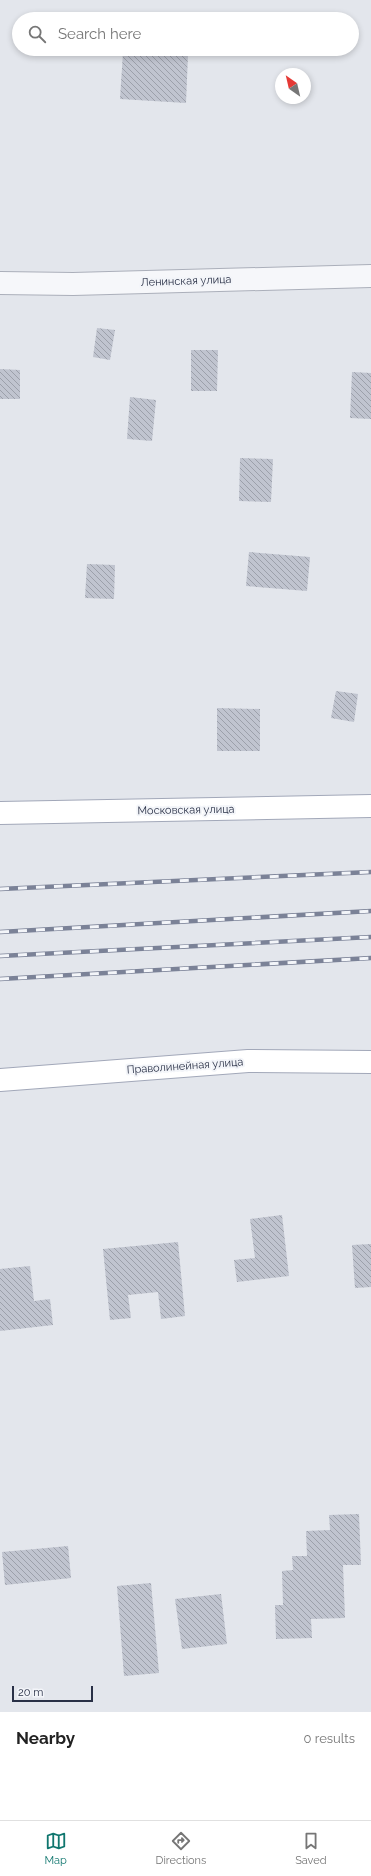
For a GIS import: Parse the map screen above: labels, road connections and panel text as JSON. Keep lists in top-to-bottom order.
{
  "streets": {
    "main road": ["Московская улица", "Праволинейная улица"],
    "street": ["Ленинская улица"]
  },
  "scale_bar": "20 m",
  "north": "top left",
  "page": {
    "search": "Search here",
    "scale": "20 m",
    "heading": ["Nearby", "0 results"],
    "nav": ["Map", "Directions", "Saved"]
  }
}
